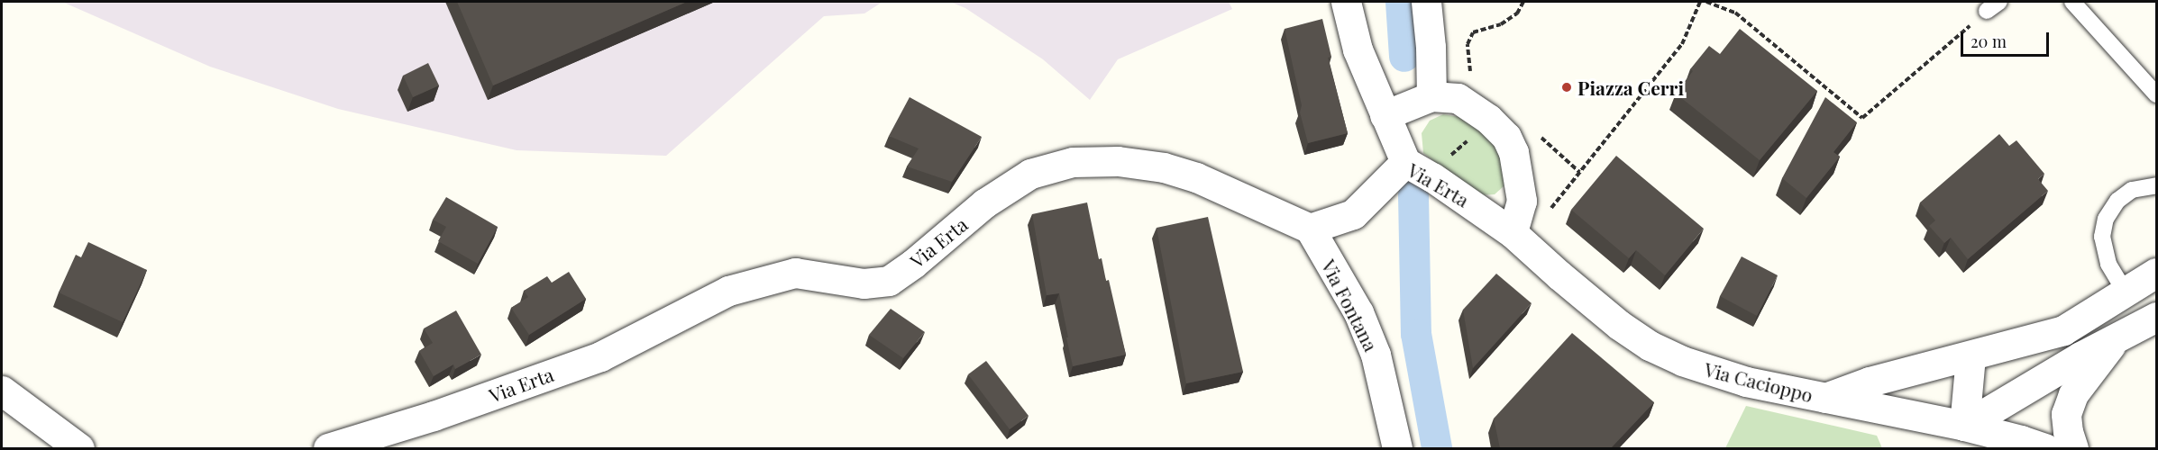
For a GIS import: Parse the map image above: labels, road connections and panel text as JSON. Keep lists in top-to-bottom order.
{
  "streets": {
    "street": ["Via Erta", "Via Fontana", "Via Cacioppo"]
  },
  "crossings": [
    ["Via Erta", "Via Fontana"],
    ["Via Erta", "Via Cacioppo"]
  ],
  "places": ["Piazza Cerri"],
  "scale_bar": "20 m"
}
